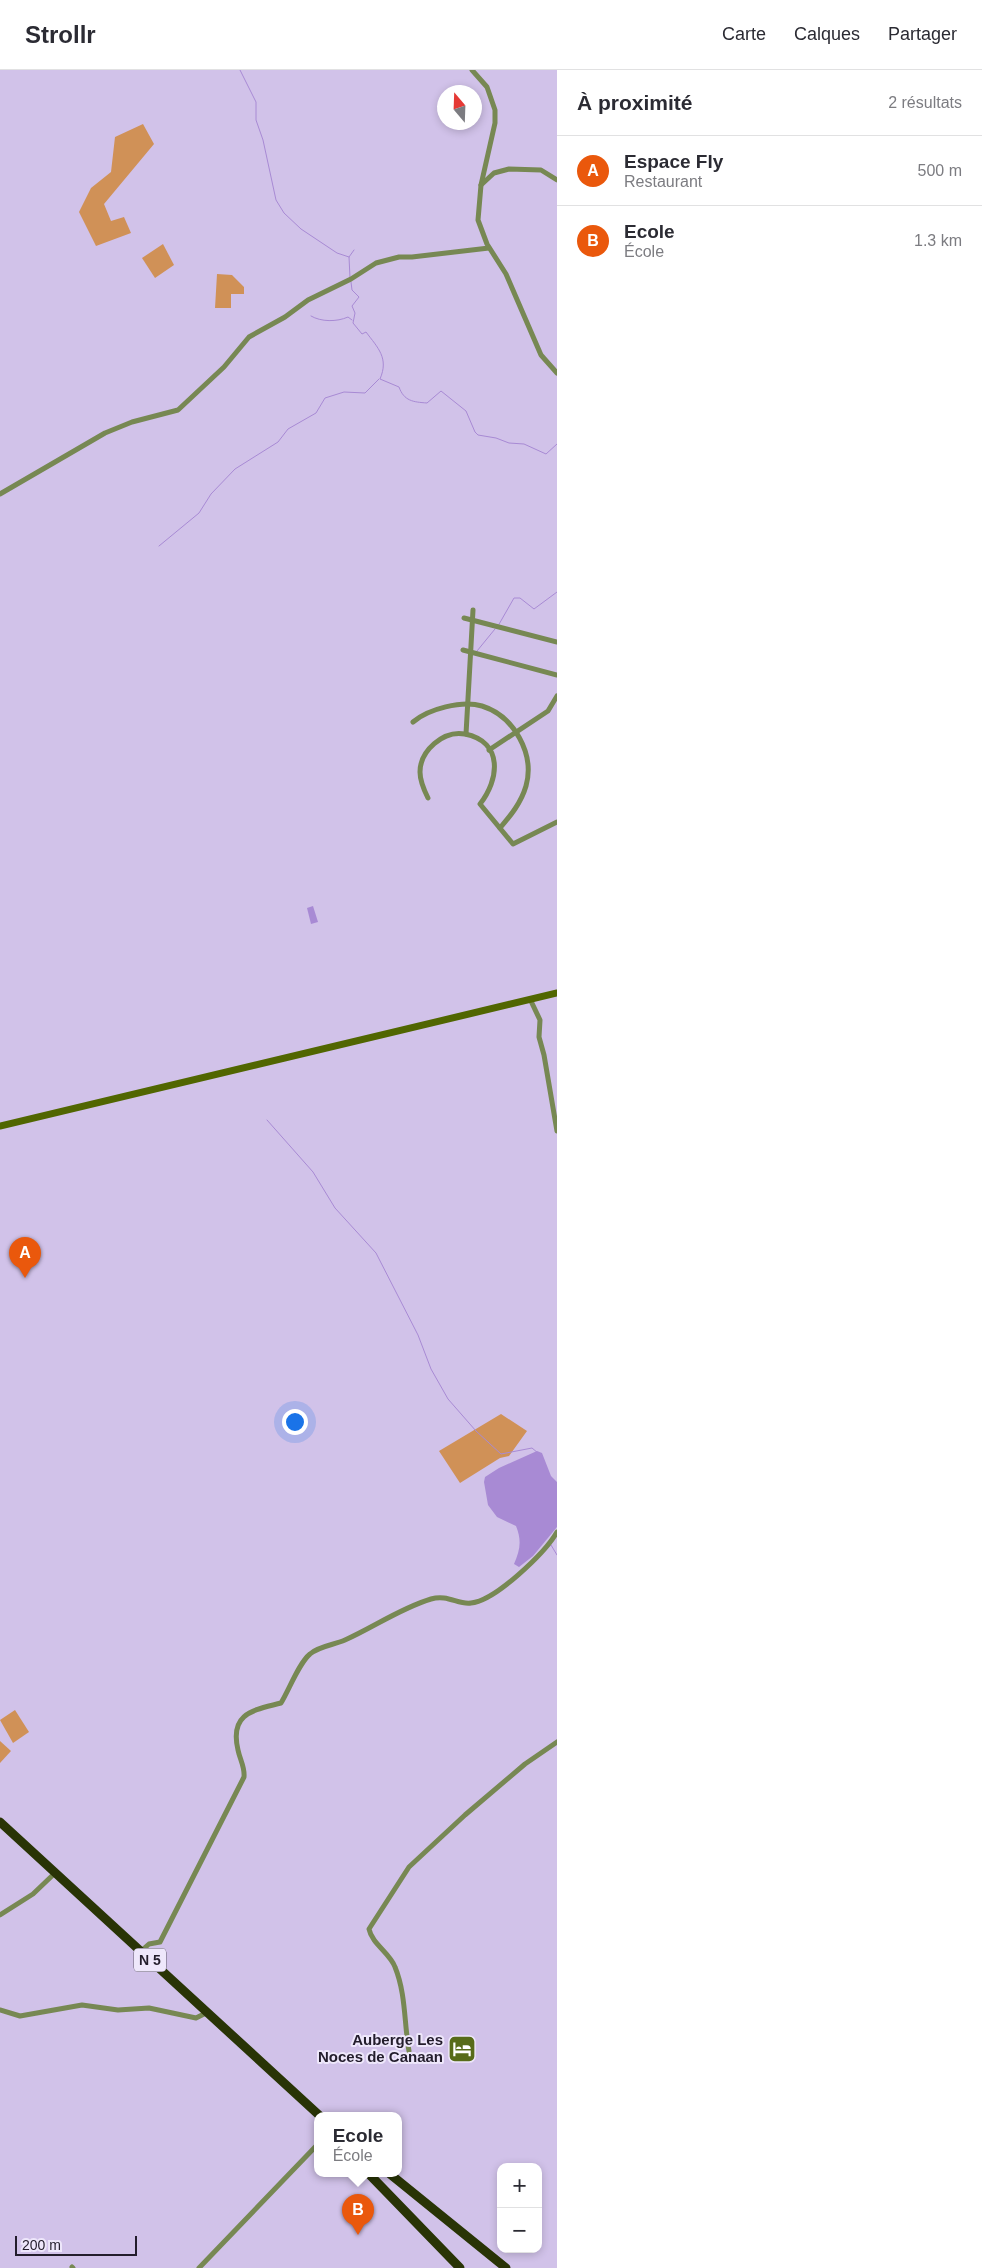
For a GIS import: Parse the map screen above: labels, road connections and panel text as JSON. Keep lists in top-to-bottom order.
{
  "streets": {
    "highway": ["N 5"]
  },
  "places": {
    "hotel": ["Auberge Les Noces de Canaan"]
  },
  "scale_bar": "200 m",
  "north": "top",
  "page": {
    "header": "Strollr",
    "nav": ["Carte", "Calques", "Partager"],
    "heading": ["À proximité", "2 résultats"],
    "list": [
      {
        "mark": "A",
        "name": "Espace Fly",
        "note": "Restaurant",
        "value": "500 m"
      },
      {
        "mark": "B",
        "name": "Ecole",
        "note": "École",
        "value": "1.3 km"
      }
    ],
    "pins": ["A", "B"],
    "popup": ["Ecole", "École"],
    "map_buttons": ["+", "−"],
    "scale": "200 m"
  }
}
